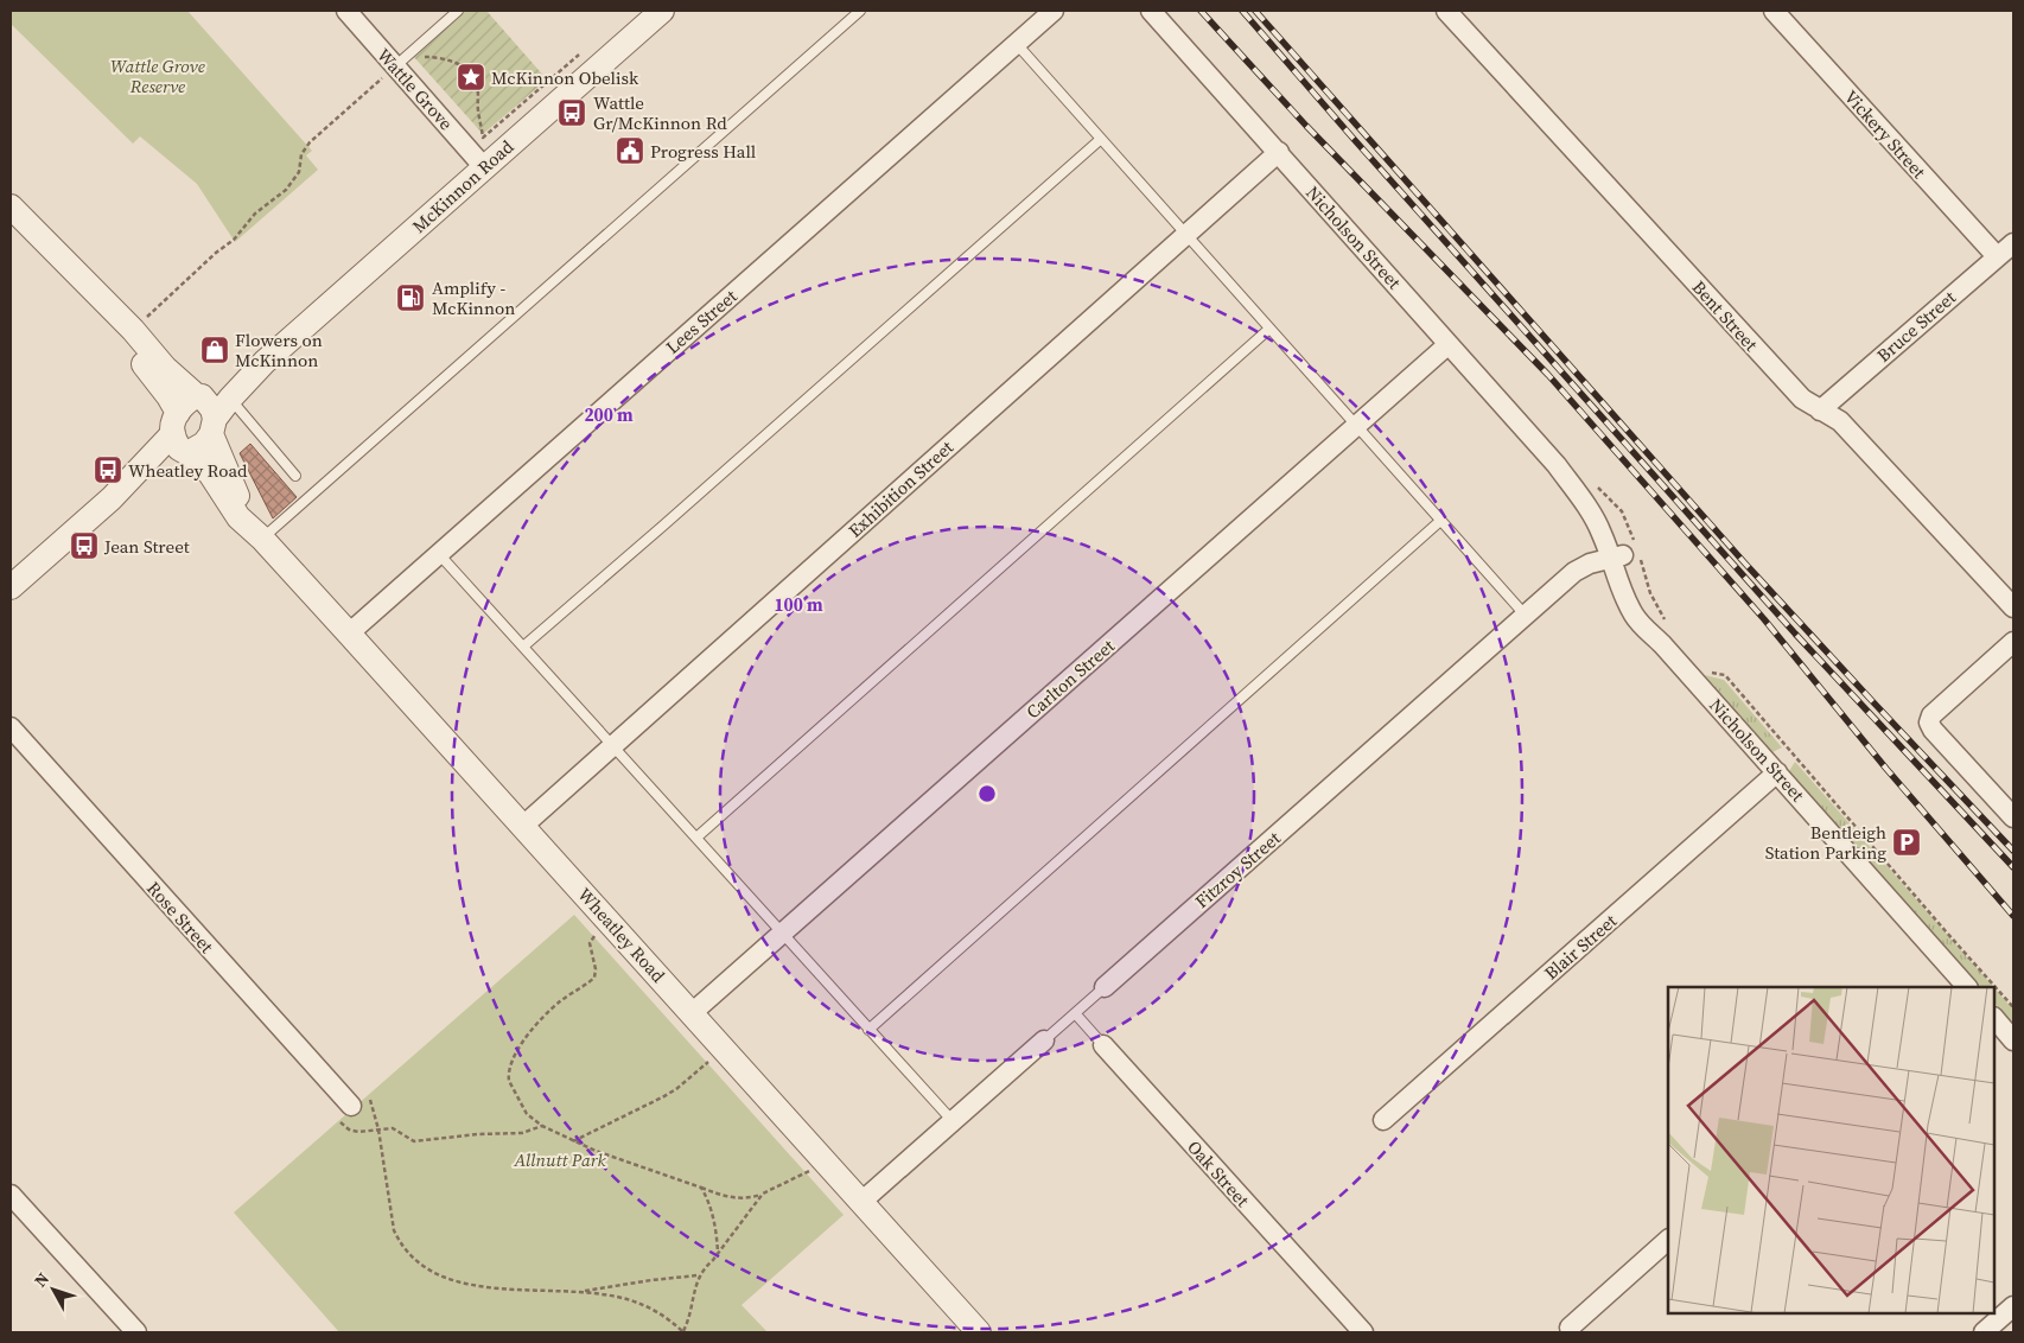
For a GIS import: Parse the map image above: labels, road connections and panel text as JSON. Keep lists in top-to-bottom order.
{
  "streets": {
    "street": [
      "Wattle Grove",
      "Vickery Street",
      "McKinnon Road",
      "Nicholson Street",
      "Bent Street",
      "Lees Street",
      "Bruce Street",
      "Exhibition Street",
      "Carlton Street",
      "Fitzroy Street",
      "Rose Street",
      "Wheatley Road",
      "Blair Street",
      "Oak Street"
    ]
  },
  "crossings": [
    ["Wattle Grove", "McKinnon Road"],
    ["Vickery Street", "Bruce Street"],
    ["McKinnon Road", "Wheatley Road"],
    ["Nicholson Street", "Exhibition Street"],
    ["Nicholson Street", "Carlton Street"],
    ["Nicholson Street", "Fitzroy Street"],
    ["Nicholson Street", "Blair Street"],
    ["Bent Street", "Bruce Street"],
    ["Lees Street", "Wheatley Road"],
    ["Exhibition Street", "Wheatley Road"],
    ["Carlton Street", "Wheatley Road"],
    ["Fitzroy Street", "Wheatley Road"],
    ["Fitzroy Street", "Oak Street"]
  ],
  "parks": ["Wattle Grove Reserve", "Allnutt Park"],
  "places": {
    "place": ["McKinnon Obelisk"],
    "bus stop": ["Wattle Gr/McKinnon Rd", "Wheatley Road", "Jean Street"],
    "public building": ["Progress Hall"],
    "fuel station": ["Amplify - McKinnon"],
    "shop": ["Flowers on McKinnon"],
    "parking": ["Bentleigh Station Parking"]
  },
  "north": "top left",
  "rings": ["200 m", "100 m"]
}
